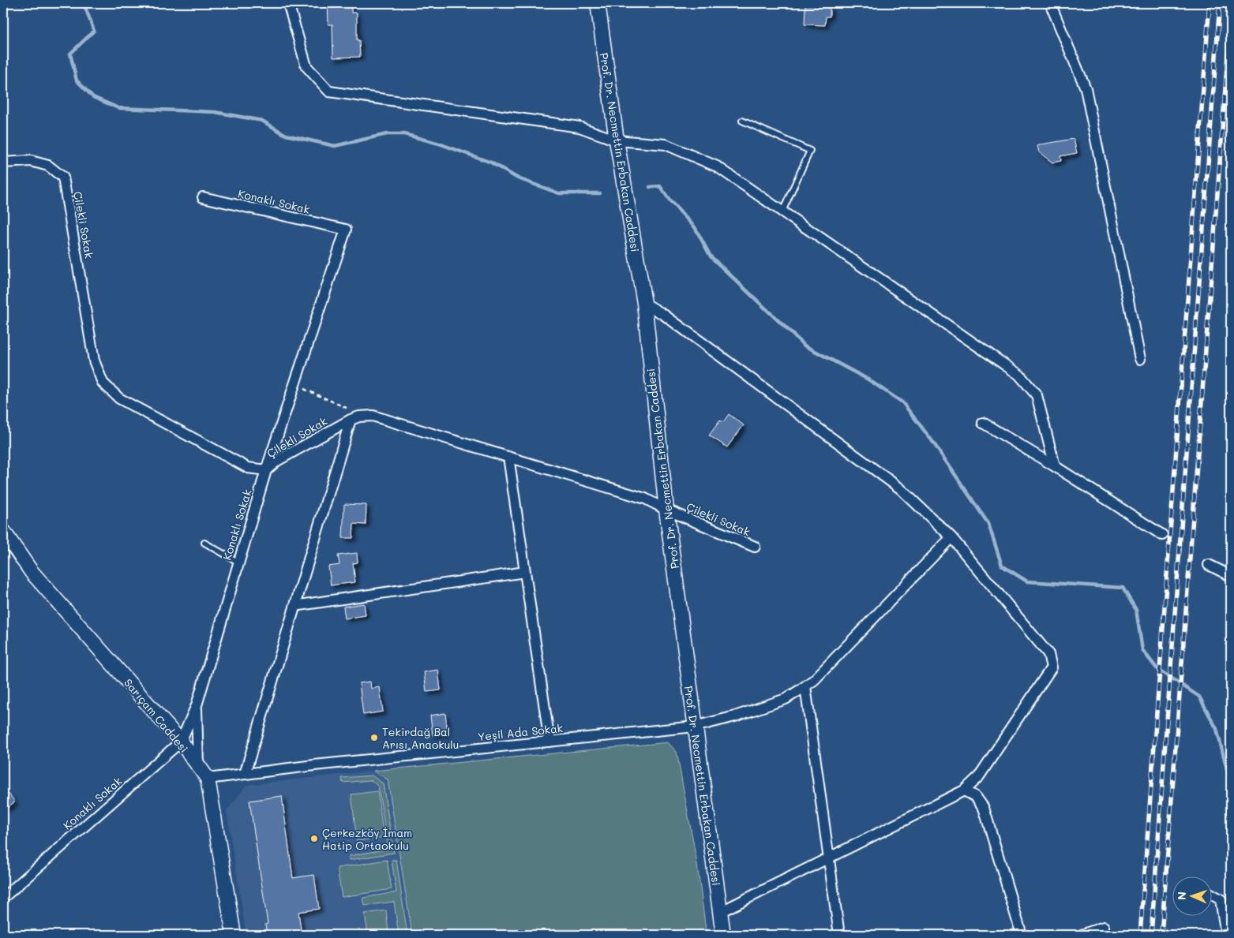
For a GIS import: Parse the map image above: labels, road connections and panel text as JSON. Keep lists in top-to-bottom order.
{
  "streets": {
    "street": [
      "Prof. Dr. Necmettin Erbakan Caddesi",
      "Konaklı Sokak",
      "Çilekli Sokak",
      "Sarıçam Caddesi",
      "Yeşil Ada Sokak"
    ]
  },
  "crossings": [
    ["Prof. Dr. Necmettin Erbakan Caddesi", "Çilekli Sokak"],
    ["Prof. Dr. Necmettin Erbakan Caddesi", "Yeşil Ada Sokak"],
    ["Konaklı Sokak", "Çilekli Sokak"],
    ["Konaklı Sokak", "Sarıçam Caddesi"],
    ["Sarıçam Caddesi", "Yeşil Ada Sokak"]
  ],
  "places": ["Tekirdağ Bal Arısı Anaokulu", "Çerkezköy İmam Hatip Ortaokulu"],
  "north": "left"
}
